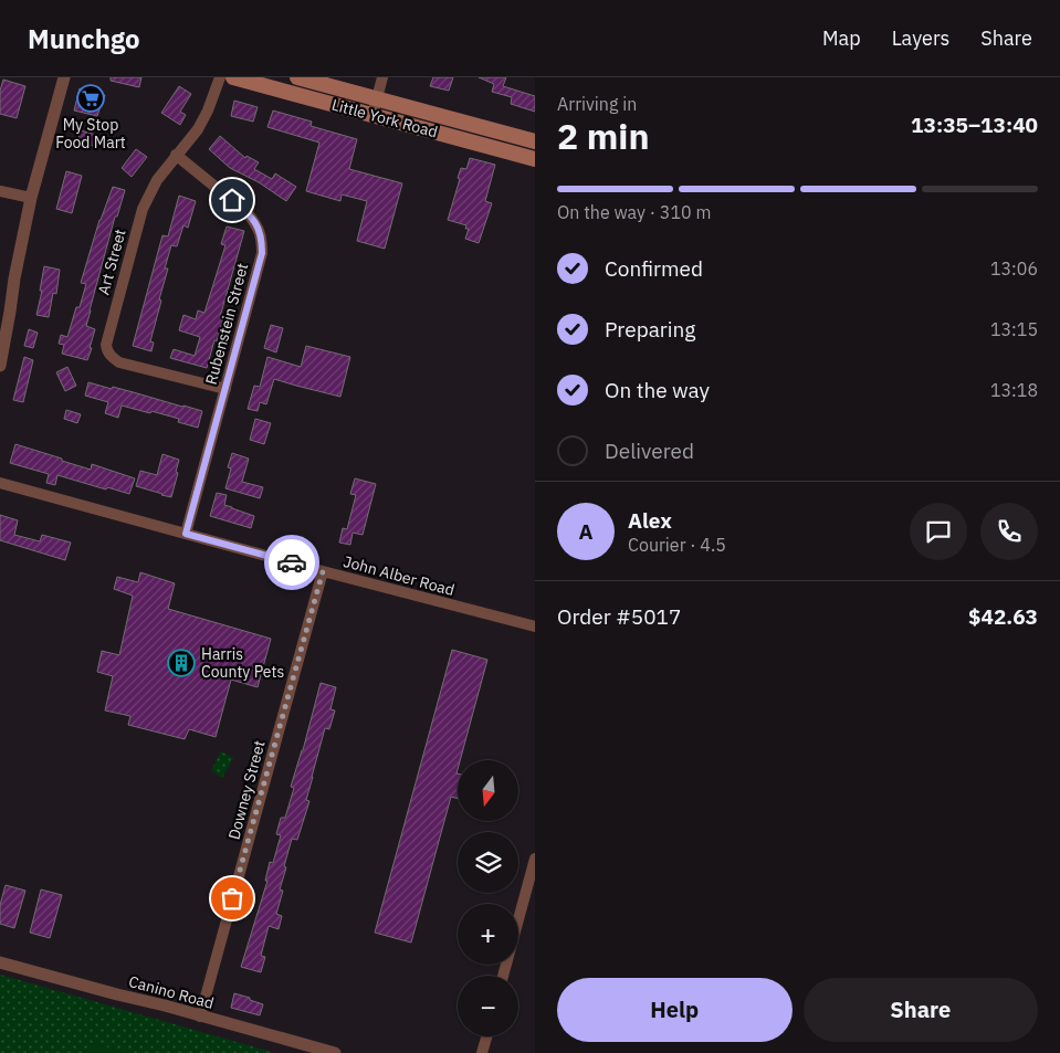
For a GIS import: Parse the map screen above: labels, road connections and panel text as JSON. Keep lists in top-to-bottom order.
{
  "streets": {
    "main road": ["Little York Road"],
    "street": [
      "Art Street",
      "Rubenstein Street",
      "John Alber Road",
      "Downey Street",
      "Canino Road"
    ]
  },
  "crossings": [
    ["Art Street", "Rubenstein Street"],
    ["Rubenstein Street", "John Alber Road"],
    ["John Alber Road", "Downey Street"],
    ["Downey Street", "Canino Road"]
  ],
  "places": {
    "supermarket": ["My Stop Food Mart"],
    "building": ["Harris County Pets"]
  },
  "north": "bottom",
  "page": {
    "header": "Munchgo",
    "nav": ["Map", "Layers", "Share"],
    "heading": ["2 min", "Arriving in", "13:35–13:40"],
    "panel": [
      "Alex",
      "Courier · 4.5",
      "Order #5017",
      "$42.63"
    ],
    "bar": "On the way · 310 m",
    "list": [
      ["Confirmed", "13:06"],
      ["Preparing", "13:15"],
      ["On the way", "13:18"],
      "Delivered"
    ],
    "round": "A",
    "map_buttons": ["+", "−"],
    "buttons": ["Help", "Share"]
  }
}
